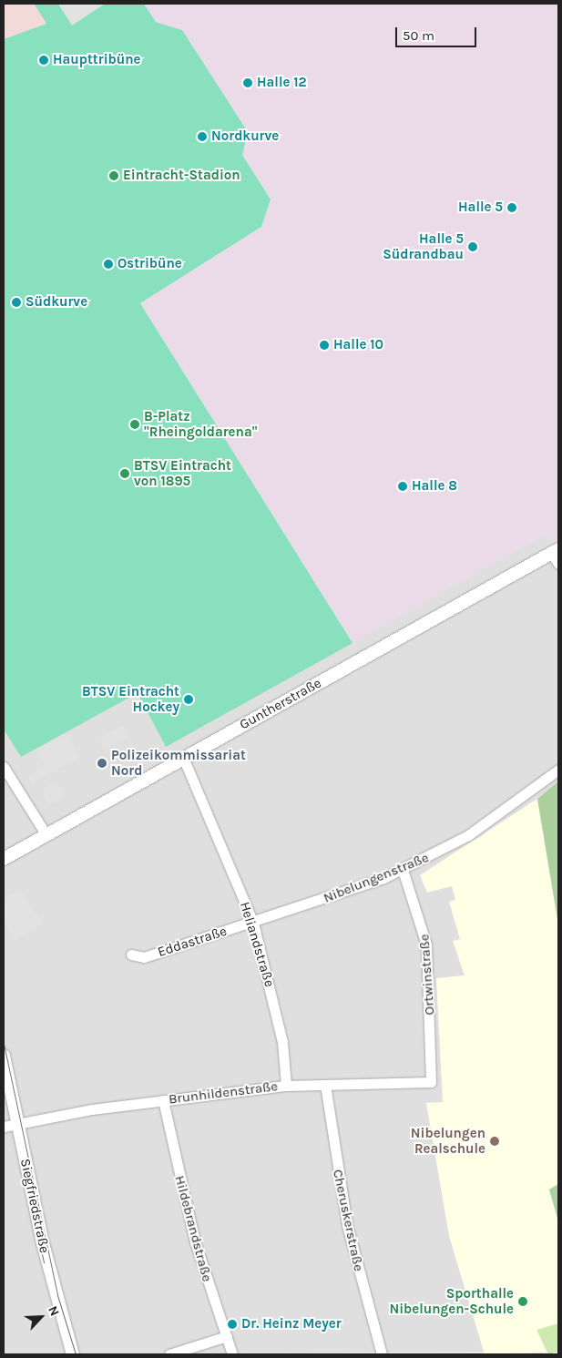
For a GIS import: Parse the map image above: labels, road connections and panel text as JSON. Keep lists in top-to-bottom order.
{
  "streets": {
    "street": [
      "Guntherstraße",
      "Nibelungenstraße",
      "Eddastraße",
      "Heliandstraße",
      "Ortwinstraße",
      "Brunhildenstraße",
      "Siegfriedstraße",
      "Cheruskerstraße",
      "Hildebrandstraße"
    ]
  },
  "crossings": [
    ["Guntherstraße", "Heliandstraße"],
    ["Nibelungenstraße", "Eddastraße"],
    ["Nibelungenstraße", "Heliandstraße"],
    ["Nibelungenstraße", "Ortwinstraße"],
    ["Eddastraße", "Heliandstraße"],
    ["Heliandstraße", "Brunhildenstraße"],
    ["Ortwinstraße", "Brunhildenstraße"],
    ["Brunhildenstraße", "Siegfriedstraße"],
    ["Brunhildenstraße", "Cheruskerstraße"],
    ["Brunhildenstraße", "Hildebrandstraße"]
  ],
  "places": [
    "Haupttribüne",
    "Halle 12",
    "Nordkurve",
    "Eintracht-Stadion",
    "Halle 5",
    "Halle 5 Südrandbau",
    "Ostribüne",
    "Südkurve",
    "Halle 10",
    "B-Platz \"Rheingoldarena\"",
    "BTSV Eintracht von 1895",
    "Halle 8",
    "BTSV Eintracht Hockey",
    "Polizeikommissariat Nord",
    "Nibelungen Realschule",
    "Sporthalle Nibelungen-Schule",
    "Dr. Heinz Meyer"
  ],
  "scale_bar": "50 m",
  "north": "top right"
}
